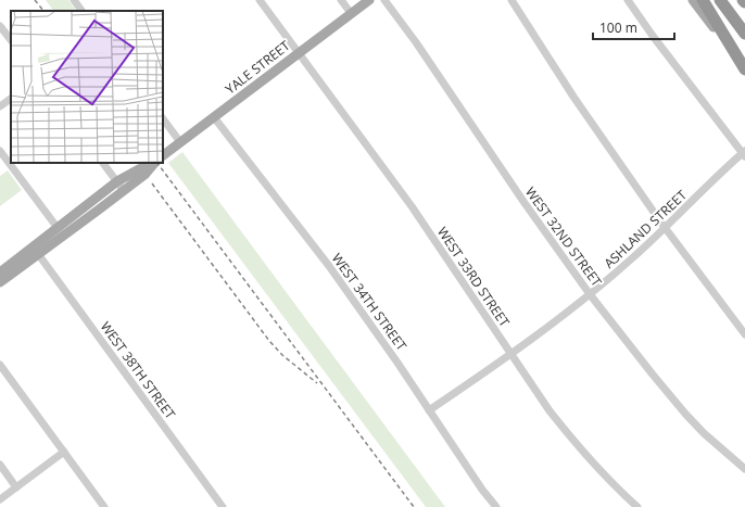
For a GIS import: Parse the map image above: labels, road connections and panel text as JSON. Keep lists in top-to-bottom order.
{
  "streets": {
    "main road": ["YALE STREET"],
    "street": [
      "ASHLAND STREET",
      "WEST 32ND STREET",
      "WEST 33RD STREET",
      "WEST 34TH STREET",
      "WEST 38TH STREET"
    ]
  },
  "crossings": [
    ["YALE STREET", "WEST 33RD STREET"],
    ["YALE STREET", "WEST 34TH STREET"],
    ["ASHLAND STREET", "WEST 32ND STREET"],
    ["ASHLAND STREET", "WEST 33RD STREET"],
    ["ASHLAND STREET", "WEST 34TH STREET"]
  ],
  "scale_bar": "100 m"
}
